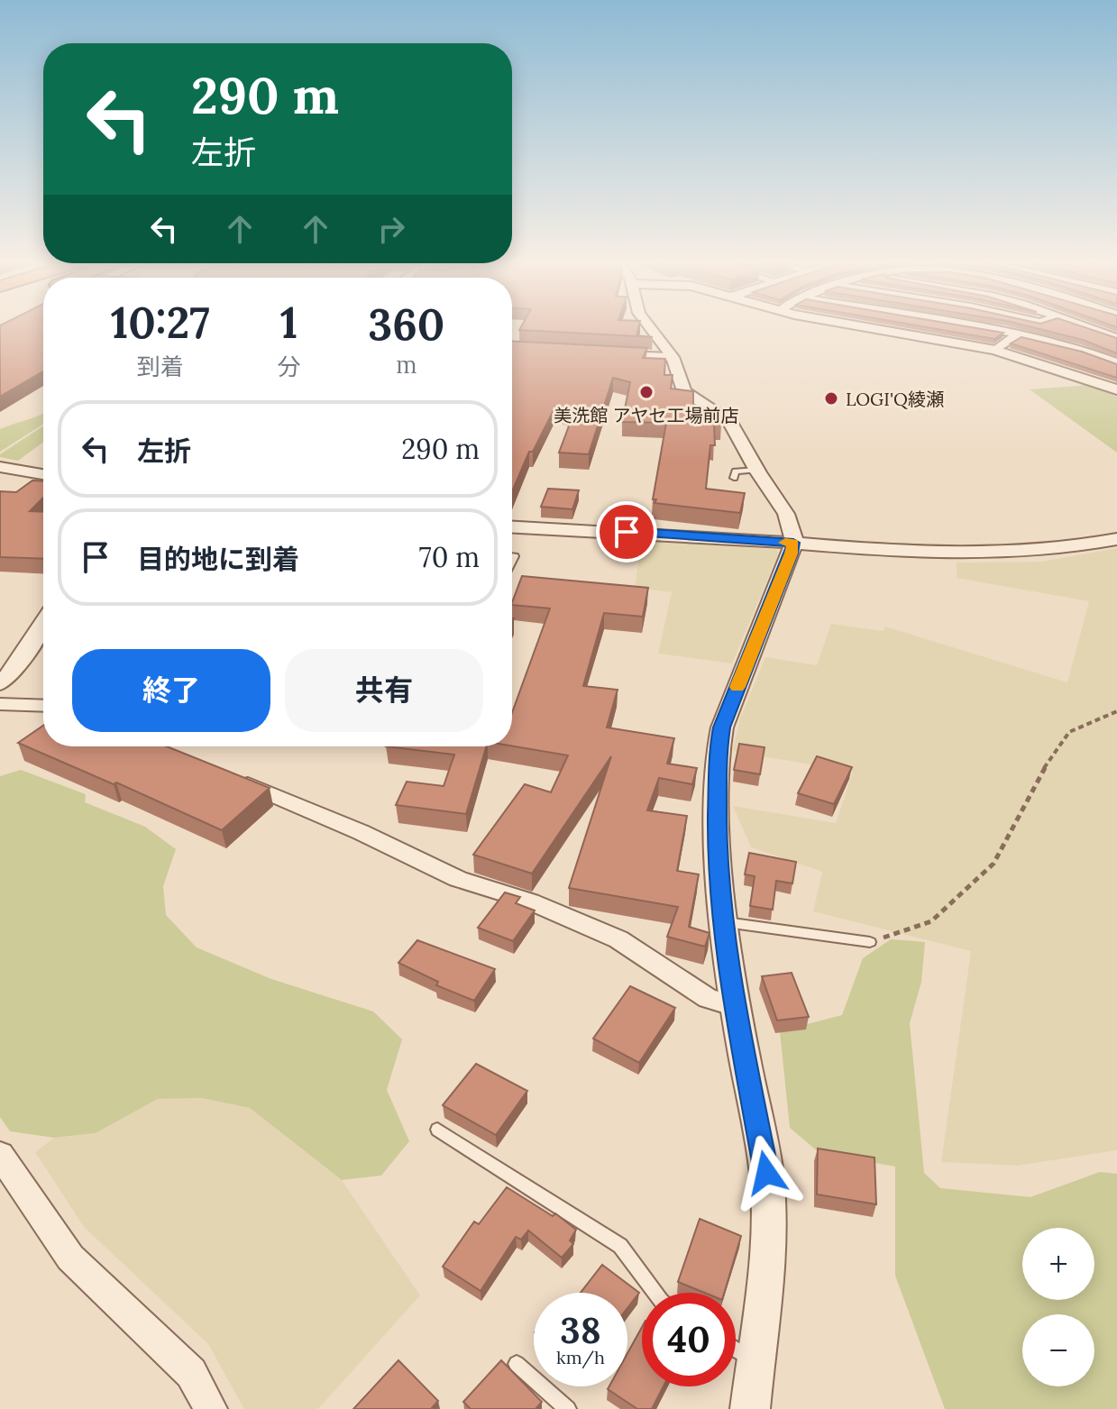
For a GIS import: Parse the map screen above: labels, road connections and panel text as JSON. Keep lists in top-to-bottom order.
{
  "places": ["美洗館 アヤセ工場前店", "LOGI'Q綾瀬"],
  "page": {
    "turn": ["290 m", "左折"],
    "eta": [
      "10:27",
      "到着",
      "1",
      "分",
      "360",
      "m"
    ],
    "list": [
      {
        "name": "左折",
        "value": "290 m"
      },
      {
        "name": "目的地に到着",
        "value": "70 m"
      }
    ],
    "buttons": ["終了", "共有"],
    "map_buttons": ["+", "−"],
    "speed": "38 km/h",
    "limit": "40"
  }
}
